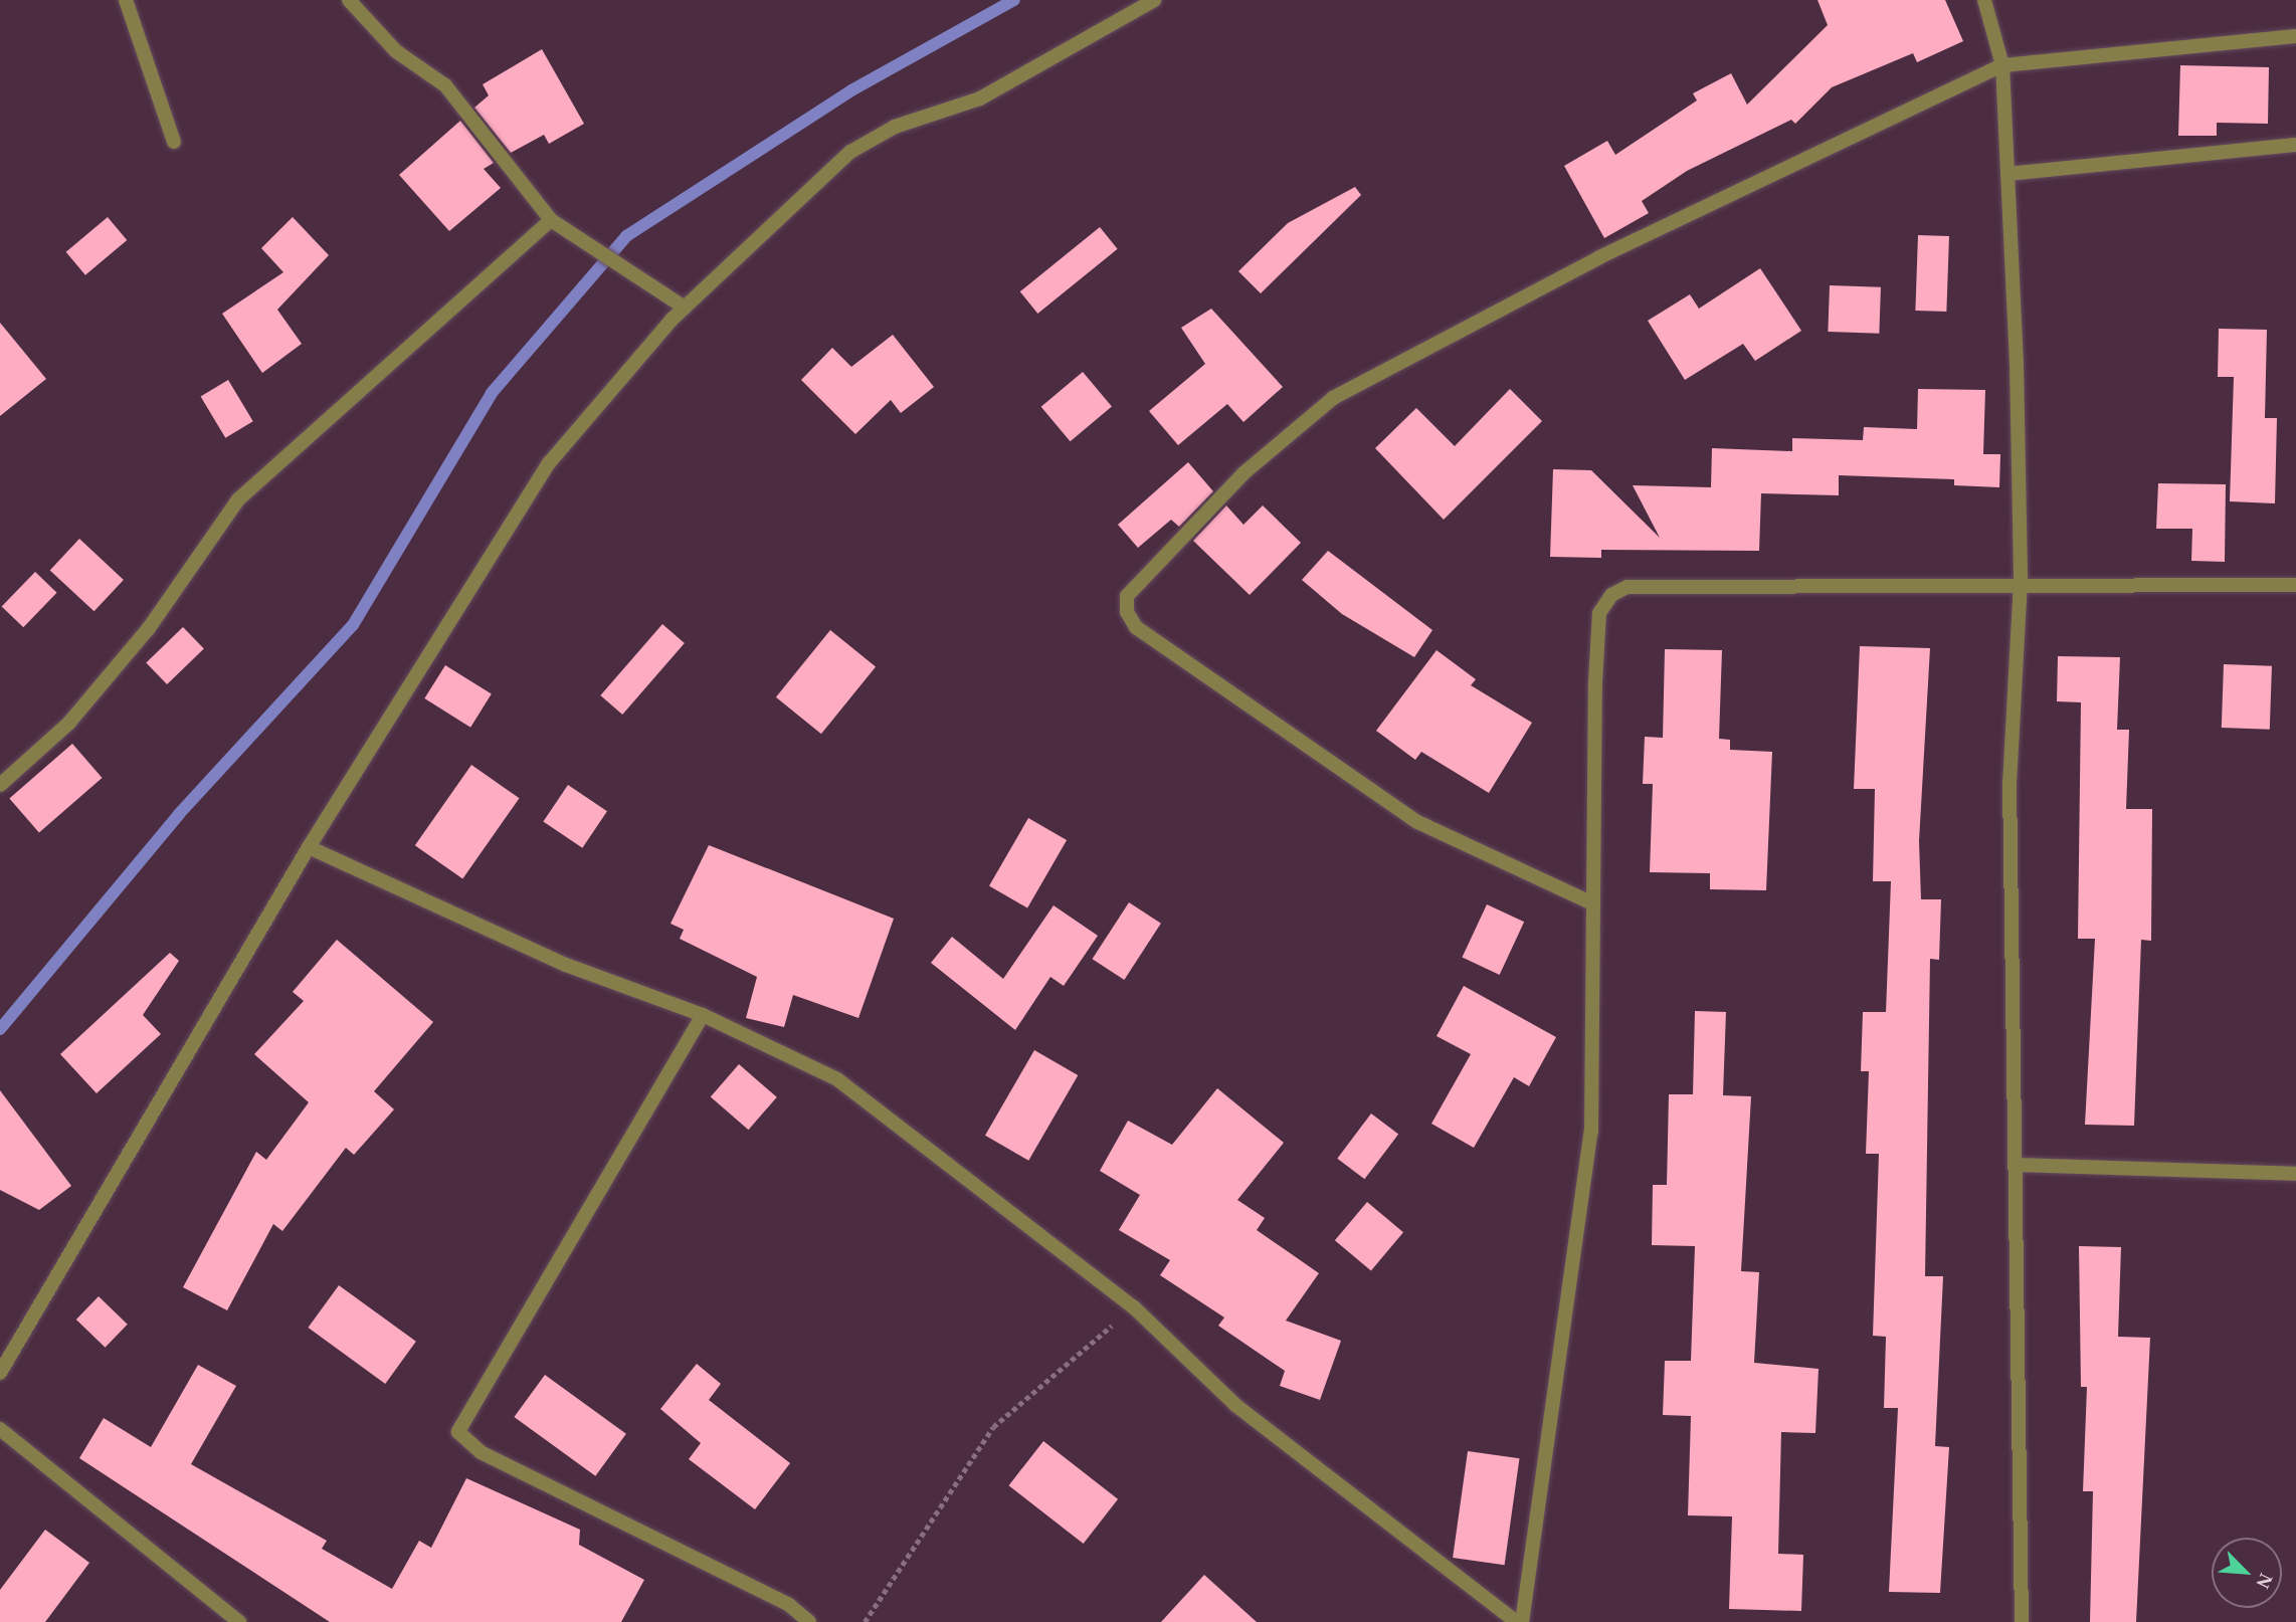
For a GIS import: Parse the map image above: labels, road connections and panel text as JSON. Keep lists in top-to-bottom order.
{
  "north": "bottom right"
}
